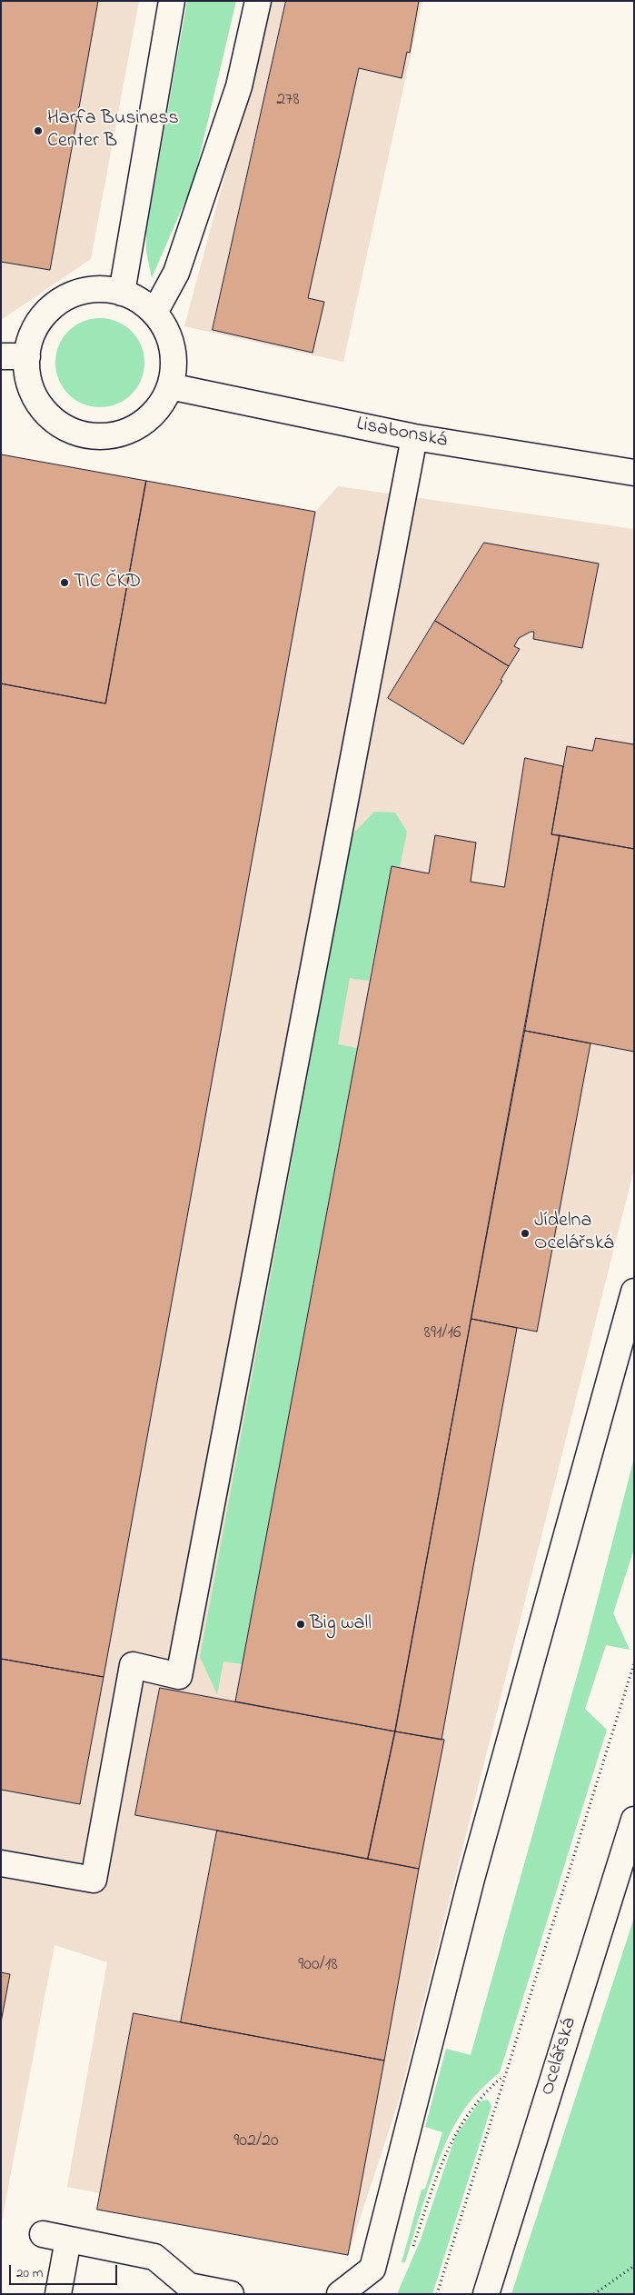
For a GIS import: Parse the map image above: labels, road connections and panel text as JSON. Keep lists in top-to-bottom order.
{
  "streets": {
    "street": ["Lisabonská", "Ocelářská"]
  },
  "places": [
    "Harfa Business Center B",
    "TIC ČKD",
    "Jídelna Ocelářská",
    "Big wall"
  ],
  "house_numbers": [
    "278",
    "891/16",
    "900/18",
    "902/20"
  ],
  "scale_bar": "20 m"
}
